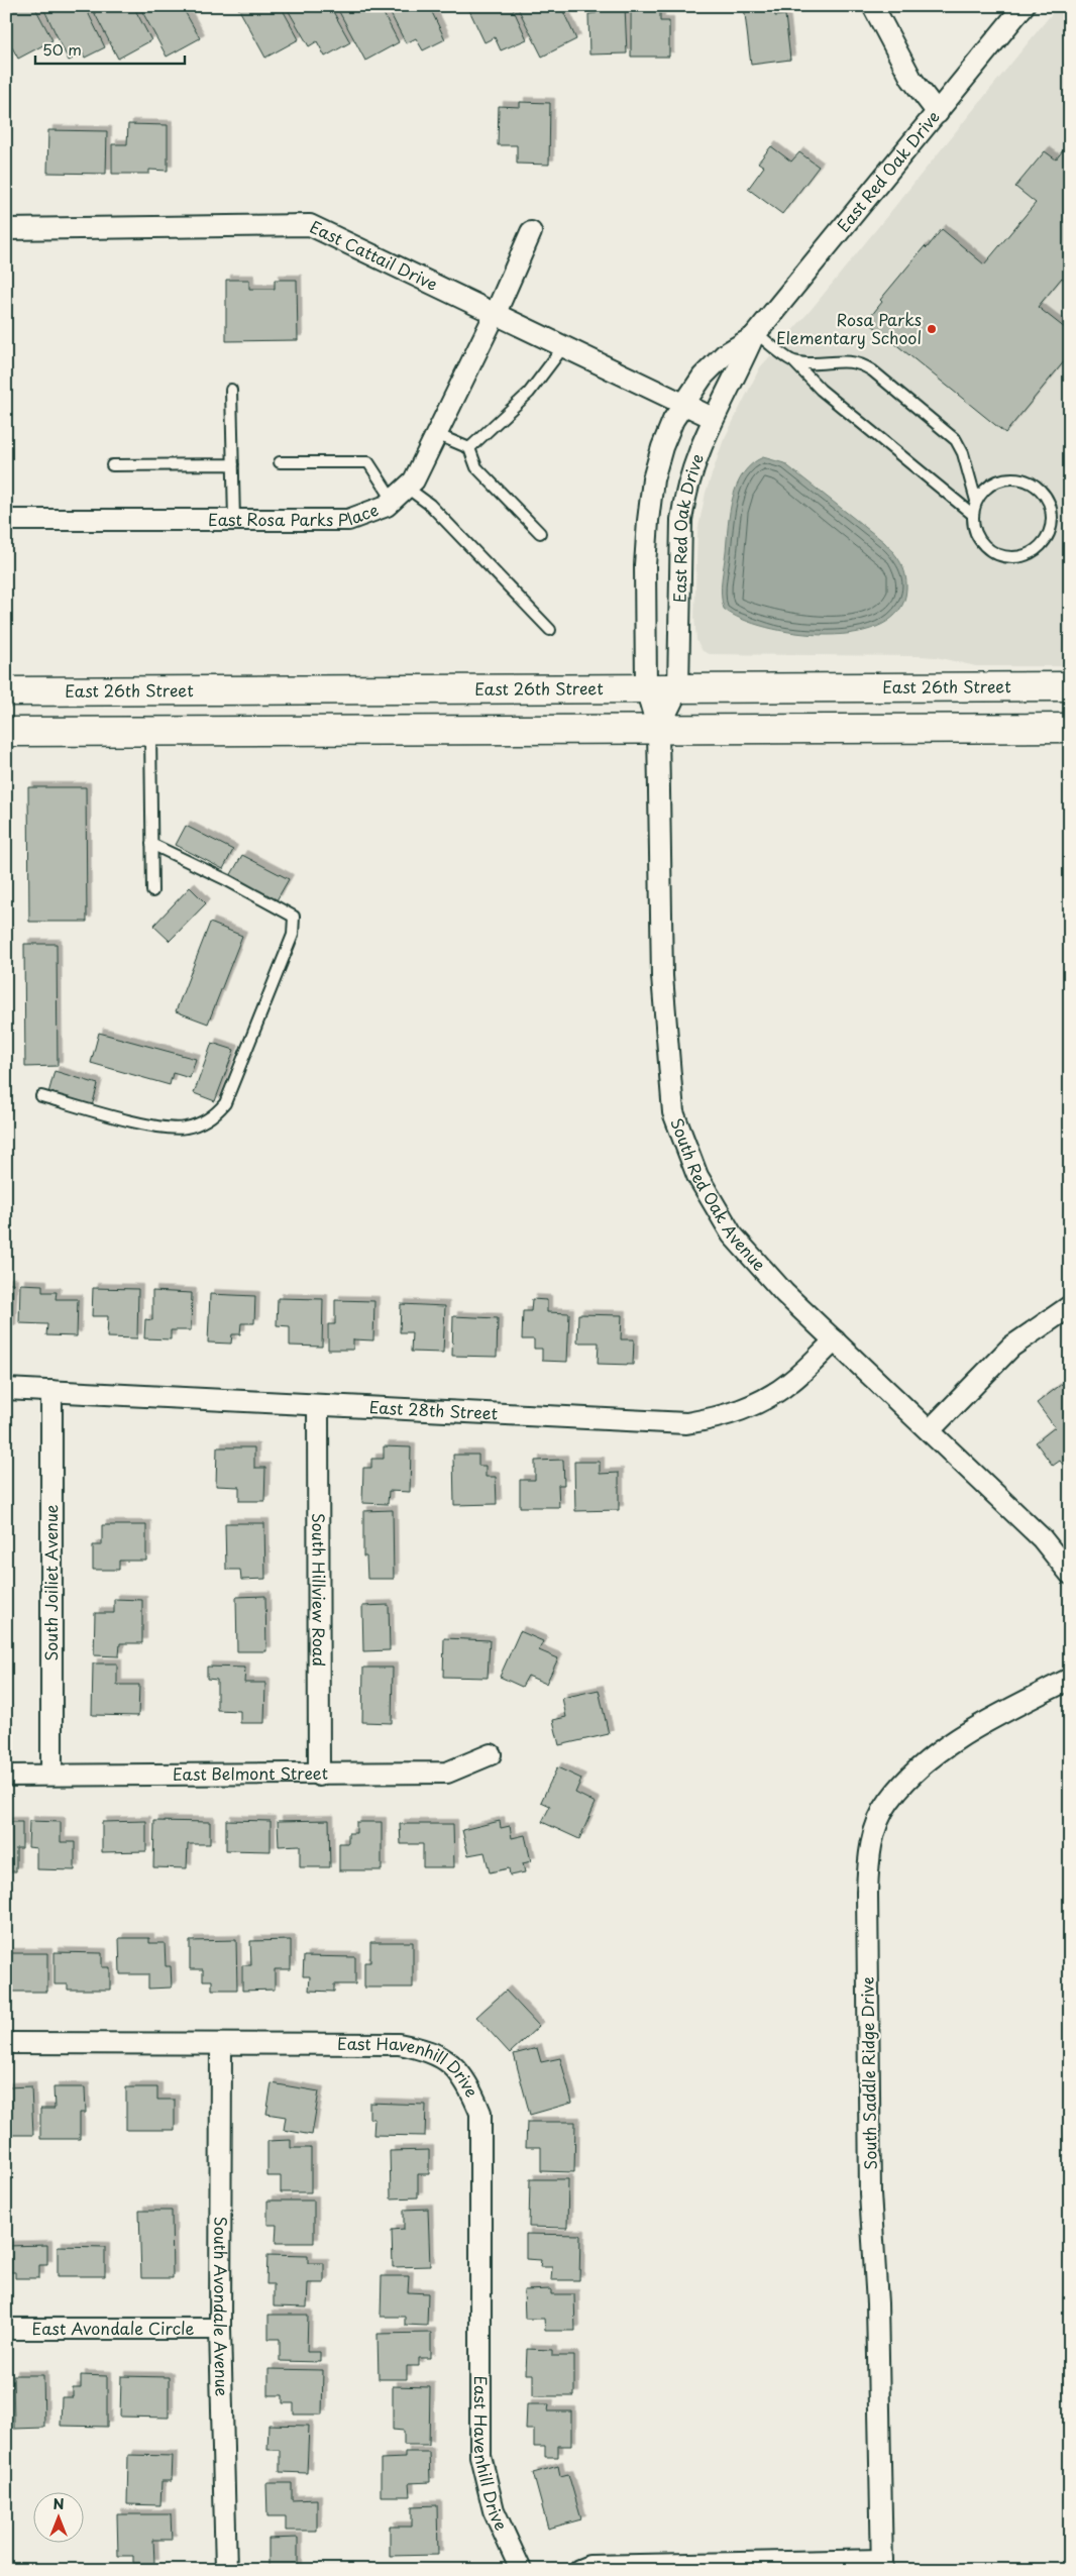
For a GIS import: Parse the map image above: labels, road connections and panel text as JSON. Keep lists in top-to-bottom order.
{
  "streets": {
    "main road": ["East 26th Street"],
    "street": [
      "East Red Oak Drive",
      "East Cattail Drive",
      "East Rosa Parks Place",
      "South Red Oak Avenue",
      "East 28th Street",
      "South Joiliet Avenue",
      "South Hillview Road",
      "East Belmont Street",
      "East Havenhill Drive",
      "South Saddle Ridge Drive",
      "South Avondale Avenue",
      "East Avondale Circle"
    ]
  },
  "crossings": [
    ["East Red Oak Drive", "East Cattail Drive"],
    ["East Red Oak Drive", "East 26th Street"],
    ["East Red Oak Drive", "South Red Oak Avenue"],
    ["East Cattail Drive", "East Rosa Parks Place"],
    ["East 26th Street", "South Red Oak Avenue"],
    ["South Red Oak Avenue", "East 28th Street"],
    ["East 28th Street", "South Joiliet Avenue"],
    ["East 28th Street", "South Hillview Road"],
    ["South Joiliet Avenue", "East Belmont Street"],
    ["South Hillview Road", "East Belmont Street"],
    ["East Havenhill Drive", "South Avondale Avenue"],
    ["South Avondale Avenue", "East Avondale Circle"]
  ],
  "places": ["Rosa Parks Elementary School"],
  "scale_bar": "50 m",
  "north": "top"
}
